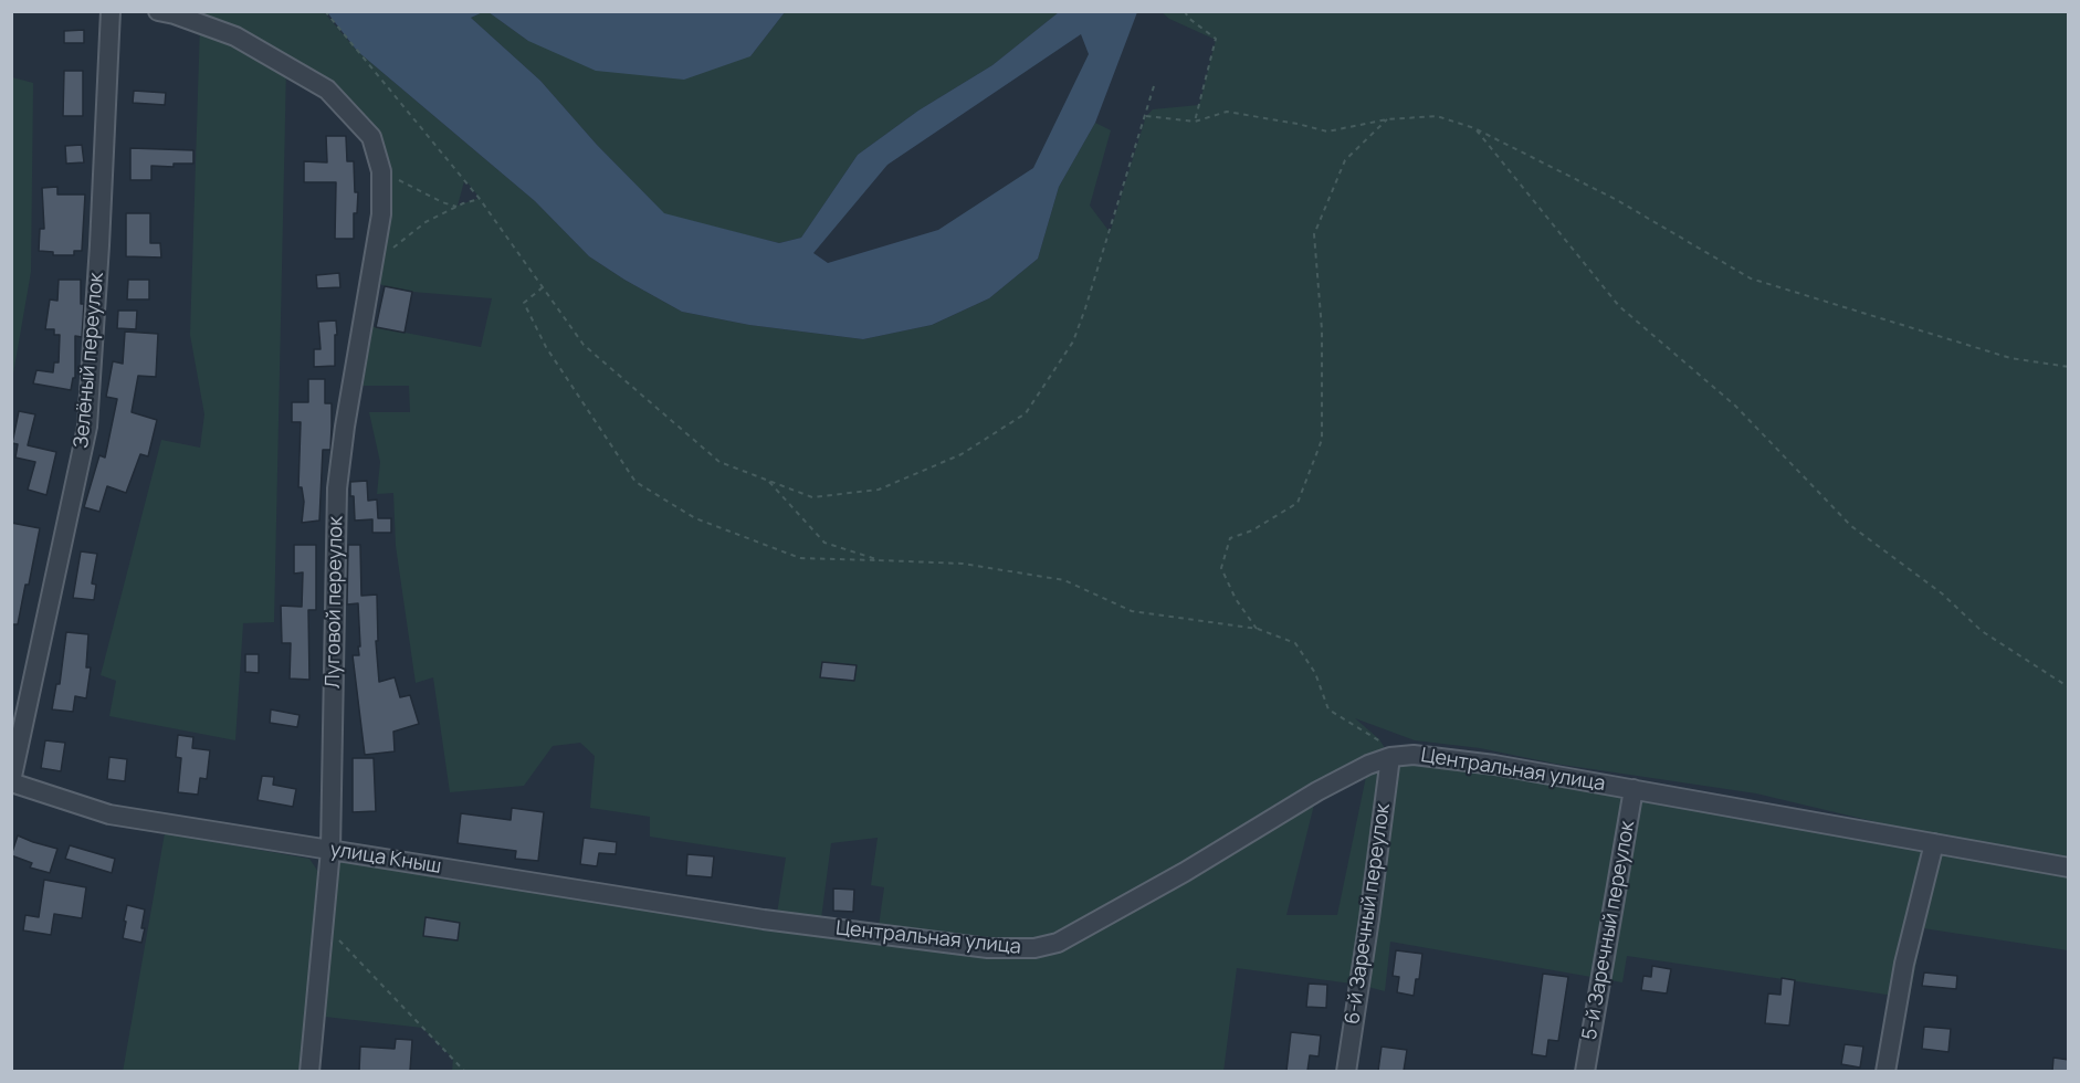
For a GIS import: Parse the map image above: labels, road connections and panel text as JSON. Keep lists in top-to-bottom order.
{
  "streets": {
    "street": [
      "Зелёный переулок",
      "Луговой переулок",
      "Центральная улица",
      "улица Кныш",
      "6-й Заречный переулок",
      "5-й Заречный переулок"
    ]
  },
  "crossings": [
    ["Зелёный переулок", "улица Кныш"],
    ["Луговой переулок", "улица Кныш"],
    ["Центральная улица", "улица Кныш"],
    ["Центральная улица", "6-й Заречный переулок"],
    ["Центральная улица", "5-й Заречный переулок"]
  ]
}
